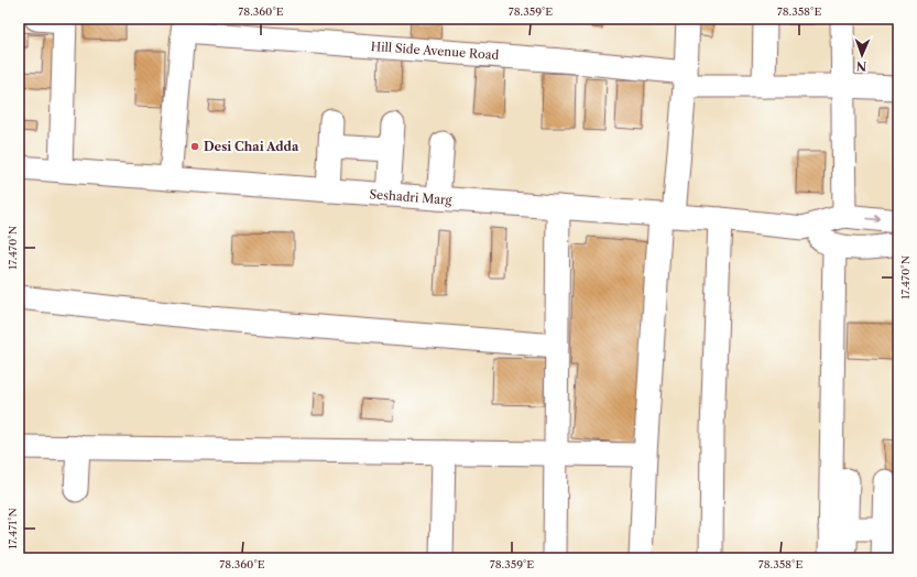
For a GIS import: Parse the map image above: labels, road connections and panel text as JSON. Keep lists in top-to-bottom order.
{
  "streets": {
    "street": ["Hill Side Avenue Road", "Seshadri Marg"]
  },
  "places": ["Desi Chai Adda"],
  "north": "bottom",
  "coordinates": [
    "78.360°E",
    "78.359°E",
    "78.358°E",
    "17.470°N",
    "17.471°N"
  ]
}
